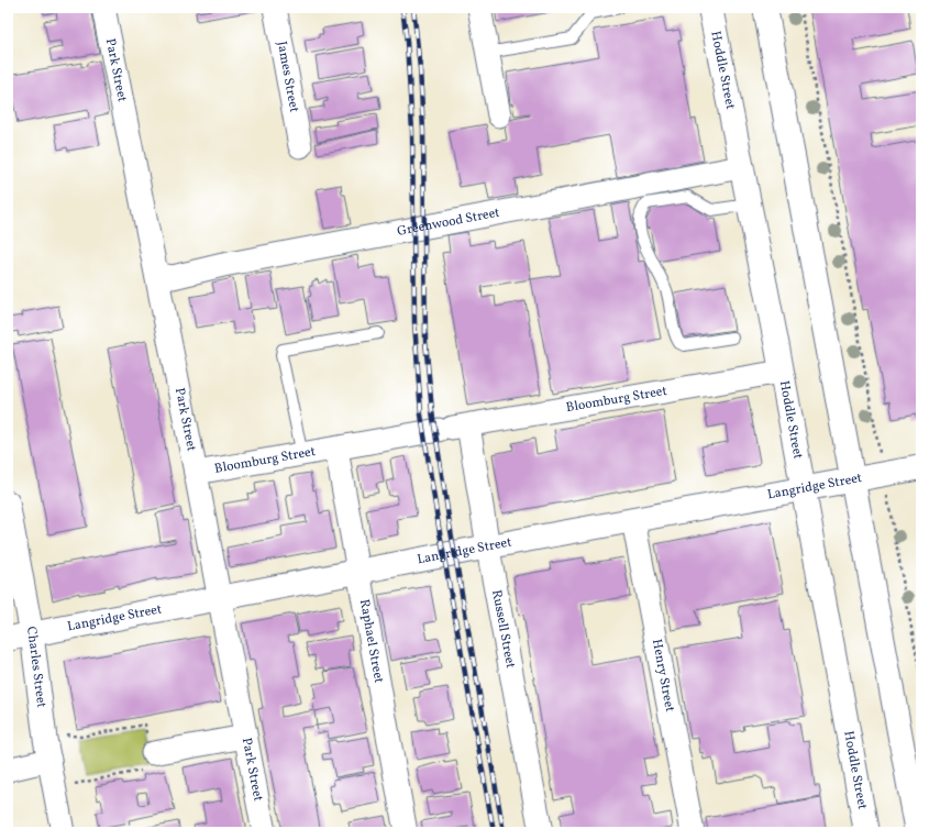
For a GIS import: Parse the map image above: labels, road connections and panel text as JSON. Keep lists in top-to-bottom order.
{
  "streets": {
    "main road": ["Hoddle Street", "Langridge Street"],
    "street": [
      "Park Street",
      "James Street",
      "Greenwood Street",
      "Bloomburg Street",
      "Russell Street",
      "Raphael Street",
      "Charles Street",
      "Henry Street"
    ]
  },
  "crossings": [
    ["Park Street", "Greenwood Street"],
    ["Park Street", "Bloomburg Street"],
    ["Park Street", "Langridge Street"],
    ["Hoddle Street", "Greenwood Street"],
    ["Hoddle Street", "Bloomburg Street"],
    ["Hoddle Street", "Langridge Street"],
    ["Bloomburg Street", "Russell Street"],
    ["Bloomburg Street", "Raphael Street"],
    ["Langridge Street", "Russell Street"],
    ["Langridge Street", "Raphael Street"],
    ["Langridge Street", "Charles Street"],
    ["Langridge Street", "Henry Street"]
  ]
}
